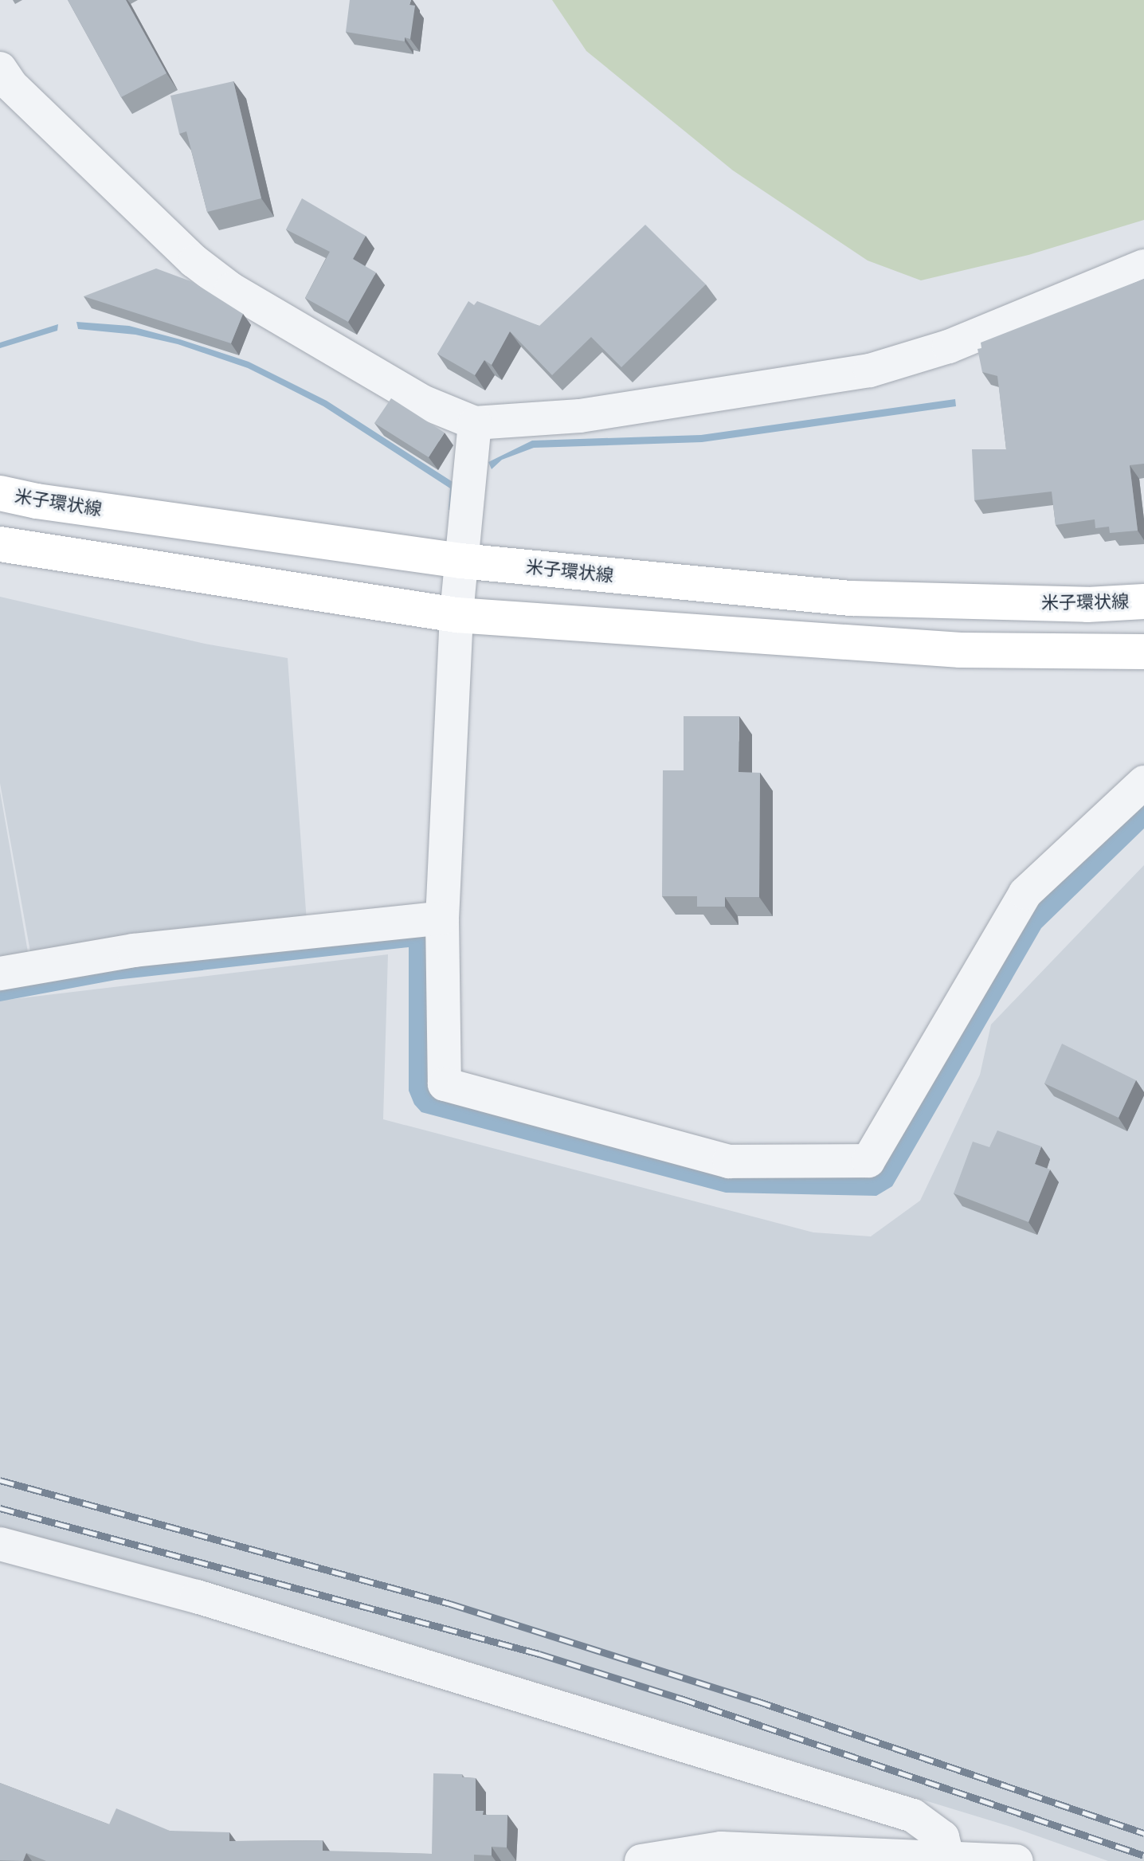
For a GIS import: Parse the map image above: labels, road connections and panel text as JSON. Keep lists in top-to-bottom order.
{
  "streets": {
    "main road": ["米子環状線"]
  }
}
